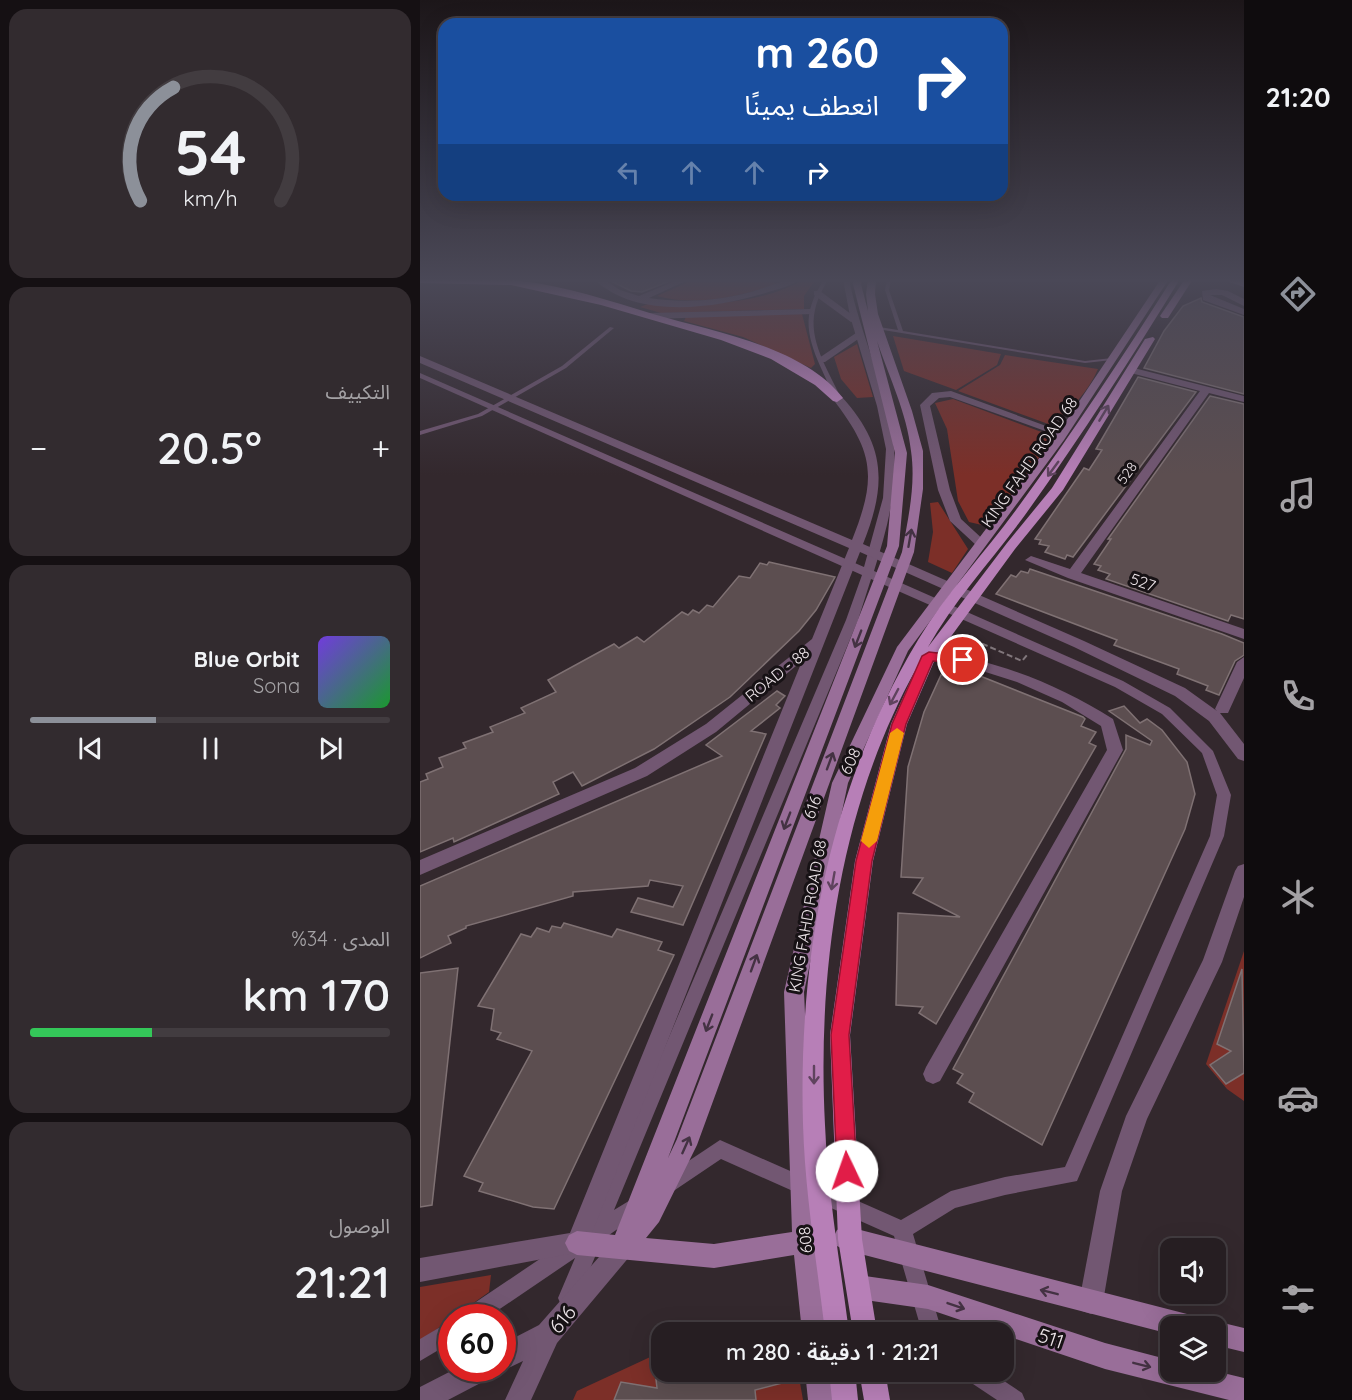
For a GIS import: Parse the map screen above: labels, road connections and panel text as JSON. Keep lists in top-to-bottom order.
{
  "streets": {
    "main road": [
      "KING FAHD ROAD 68",
      "608",
      "616",
      "511"
    ],
    "street": ["528", "527", "ROAD - 88"]
  },
  "crossings": [
    ["KING FAHD ROAD 68", "608"],
    ["KING FAHD ROAD 68", "511"],
    ["528", "527"]
  ],
  "page": {
    "tabs": "21:20",
    "turn": ["260 m", "انعطف يمينًا"],
    "tile": [
      "التكييف",
      ["المدى · 34%", "170 km"],
      ["الوصول", "21:21"]
    ],
    "heat": ["−", "20.5°", "+"],
    "song": ["Blue Orbit", "Sona"],
    "limit": "60",
    "trip": "21:21 · 1 دقيقة · 280 m",
    "gauge": ["54", "km/h"]
  }
}
